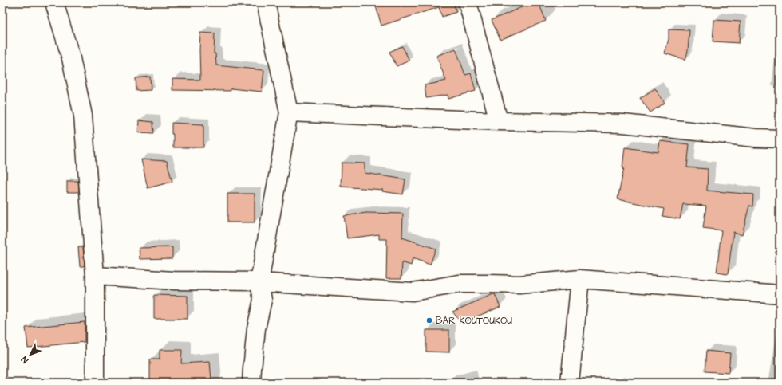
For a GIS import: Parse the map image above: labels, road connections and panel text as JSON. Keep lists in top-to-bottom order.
{
  "places": ["BAR KOUTOUKOU"],
  "north": "bottom left"
}
